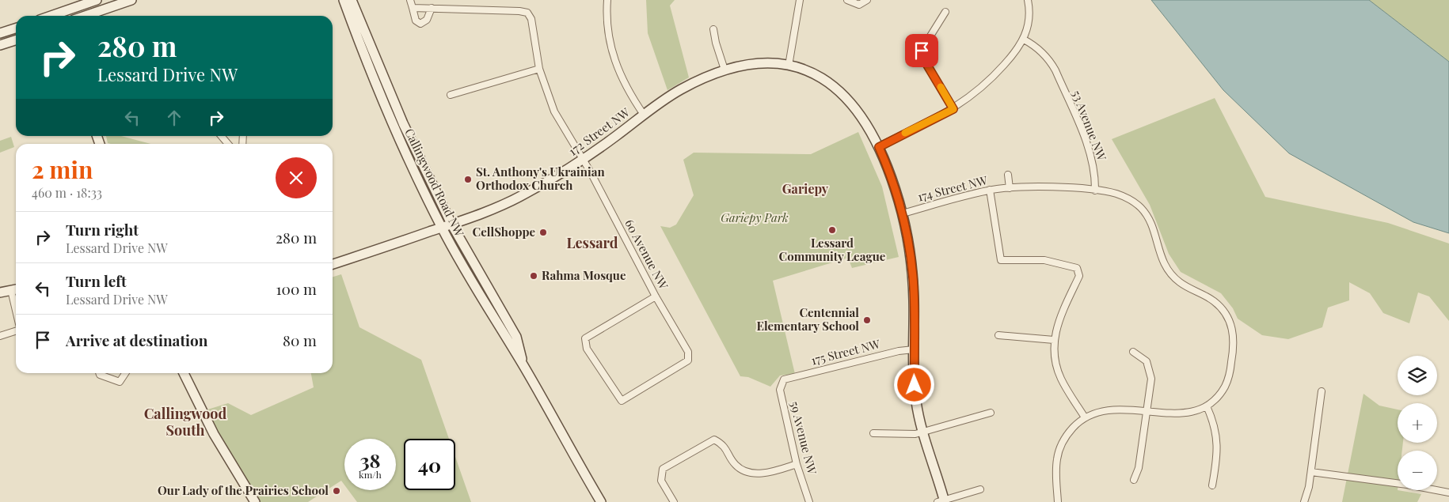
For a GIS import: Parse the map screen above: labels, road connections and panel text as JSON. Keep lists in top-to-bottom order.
{
  "streets": {
    "street": [
      "53 Avenue NW",
      "172 Street NW",
      "Callingwood Road NW",
      "174 Street NW",
      "60 Avenue NW",
      "175 Street NW",
      "59 Avenue NW"
    ]
  },
  "crossings": [
    ["53 Avenue NW", "174 Street NW"],
    ["172 Street NW", "Callingwood Road NW"],
    ["172 Street NW", "174 Street NW"],
    ["172 Street NW", "60 Avenue NW"],
    ["172 Street NW", "175 Street NW"],
    ["175 Street NW", "59 Avenue NW"]
  ],
  "districts": ["Gariepy", "Lessard", "Callingwood South"],
  "parks": ["Gariepy Park"],
  "places": [
    "St. Anthony's Ukrainian Orthodox Church",
    "Lessard Community League",
    "CellShoppe",
    "Rahma Mosque",
    "Centennial Elementary School",
    "Our Lady of the Prairies School"
  ],
  "page": {
    "turn": ["280 m", "Lessard Drive NW"],
    "heading": ["2 min", "460 m · 18:33"],
    "list": [
      {
        "name": "Turn right",
        "note": "Lessard Drive NW",
        "value": "280 m"
      },
      {
        "name": "Turn left",
        "note": "Lessard Drive NW",
        "value": "100 m"
      },
      {
        "name": "Arrive at destination",
        "value": "80 m"
      }
    ],
    "map_buttons": ["+", "−"],
    "speed": "38 km/h",
    "limit": "40"
  }
}
